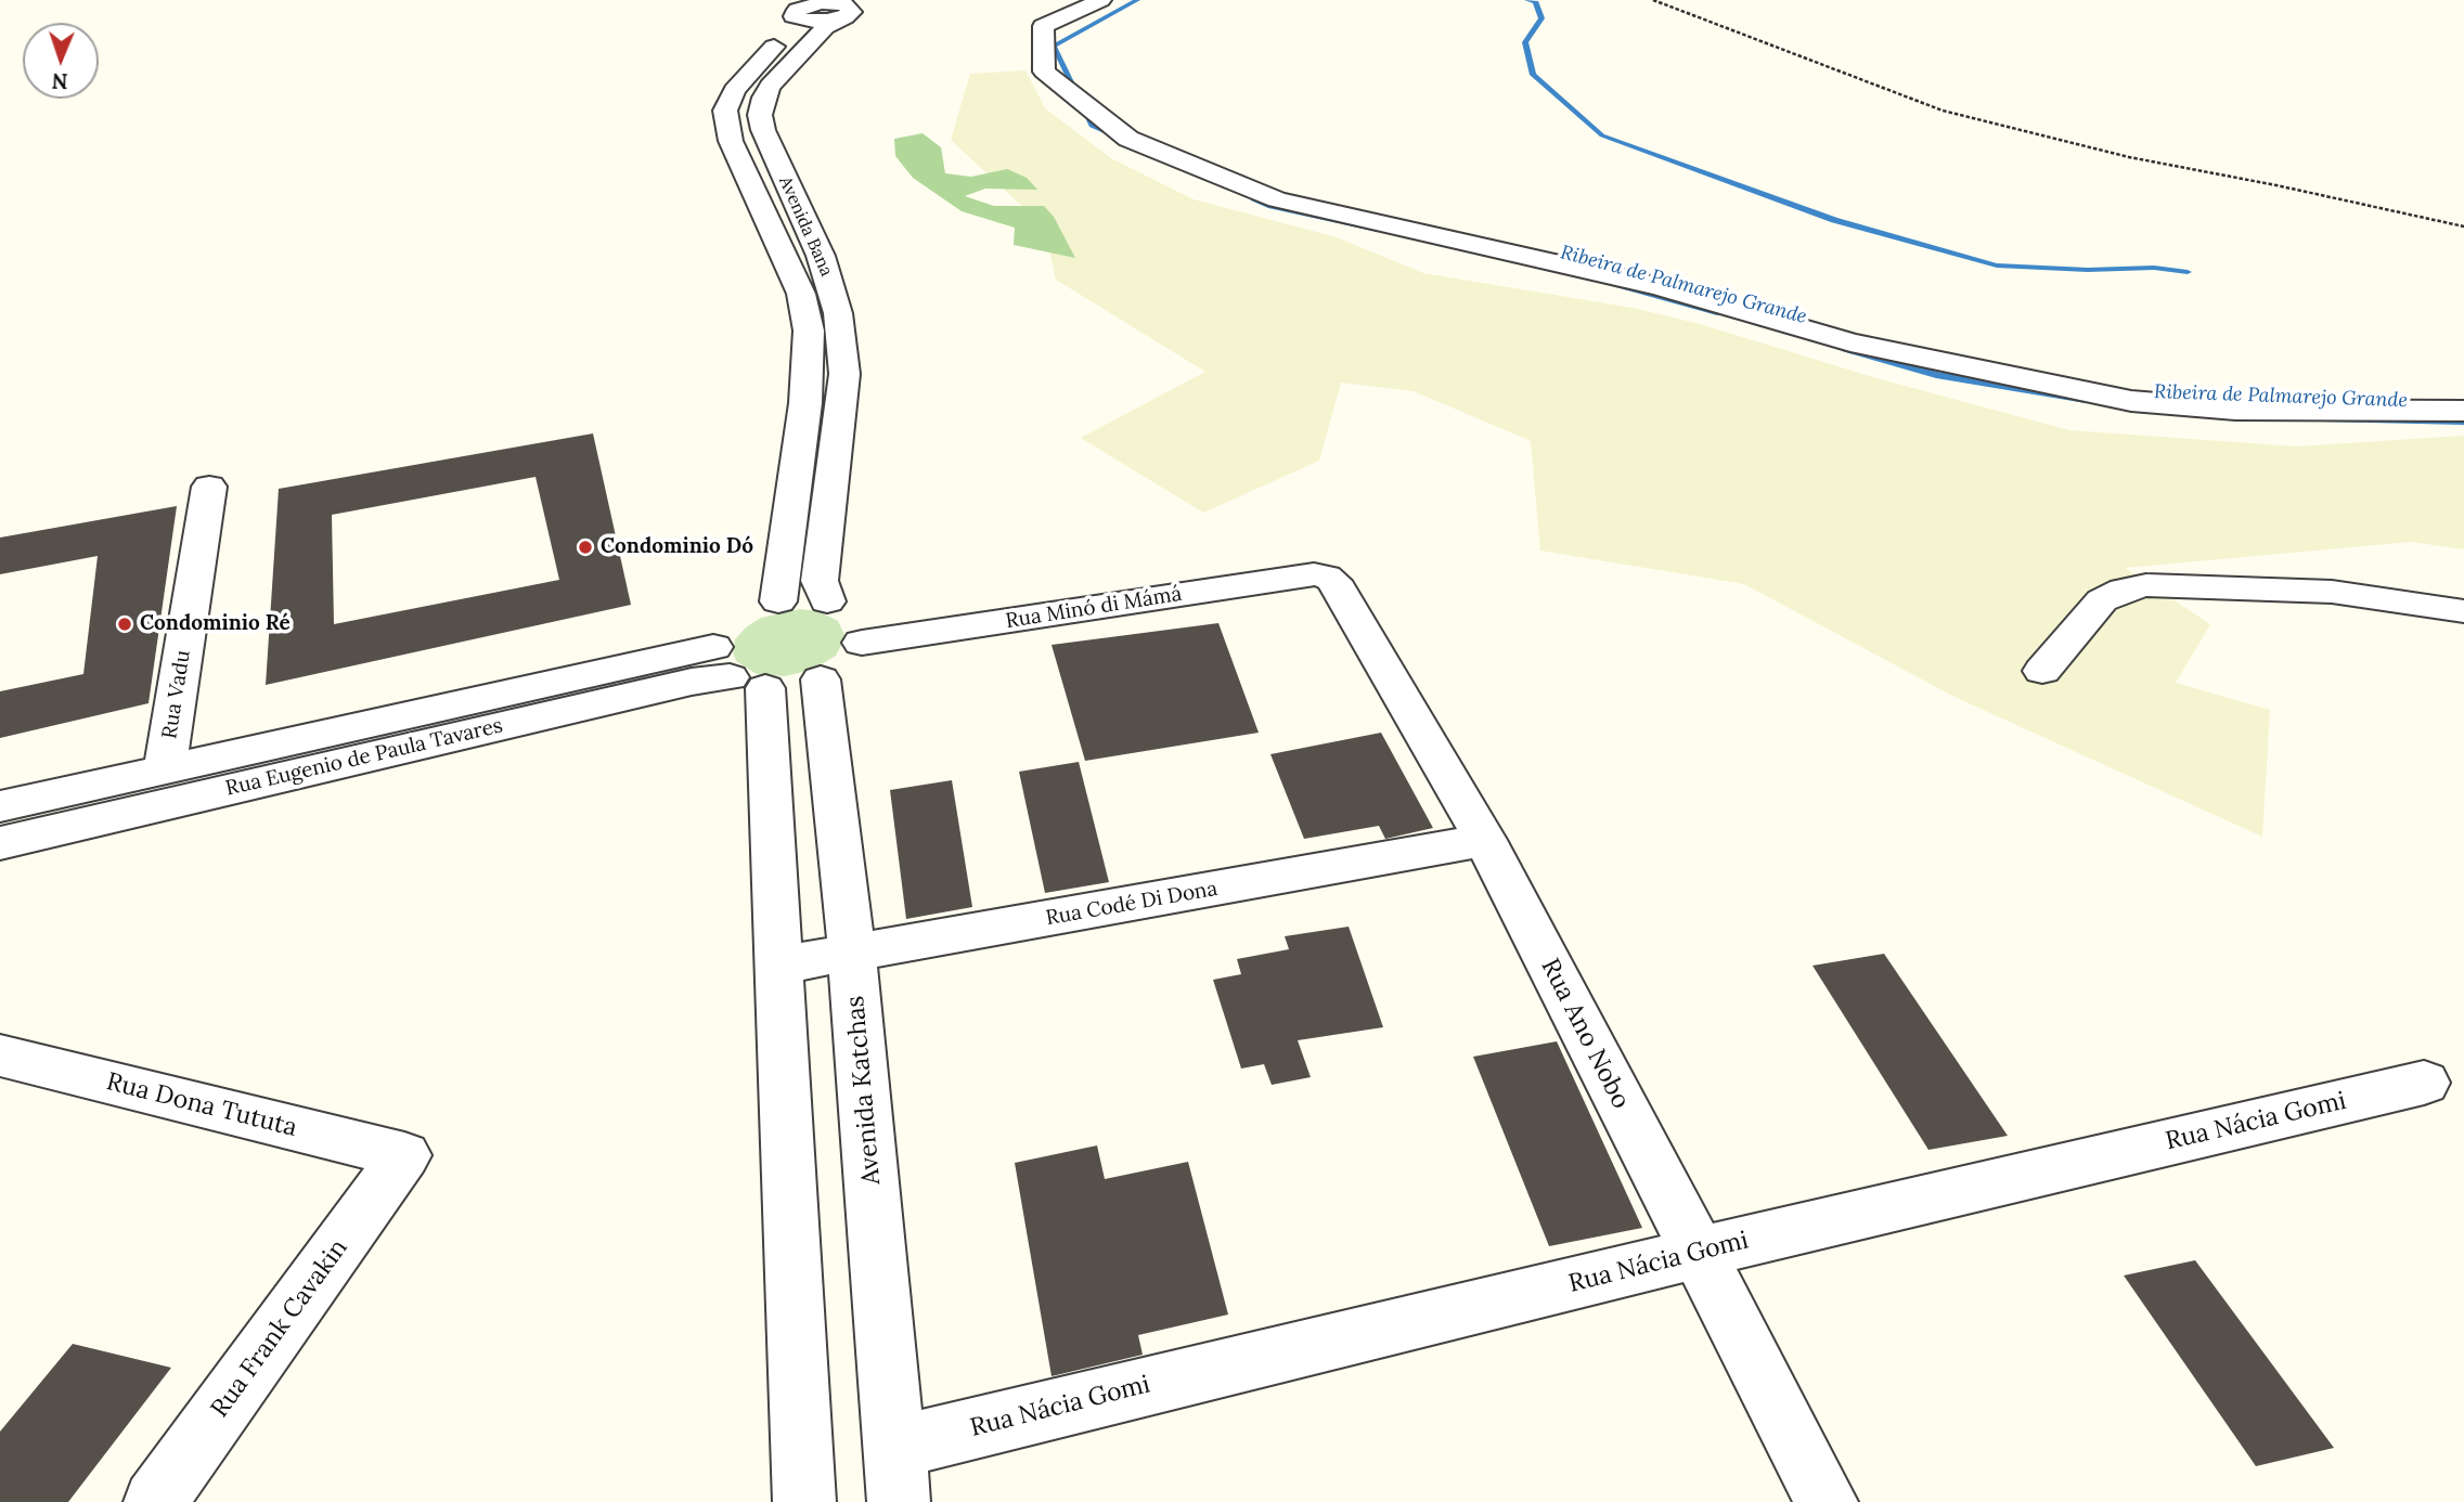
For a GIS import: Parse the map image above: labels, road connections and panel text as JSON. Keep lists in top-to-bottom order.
{
  "streets": {
    "street": [
      "Avenida Bana",
      "Rua Minó di Mámá",
      "Rua Vadu",
      "Rua Eugenio de Paula Tavares",
      "Rua Codé Di Dona",
      "Rua Ano Nobo",
      "Avenida Katchas",
      "Rua Dona Tututa",
      "Rua Nácia Gomi",
      "Rua Frank Cavakin"
    ]
  },
  "crossings": [
    ["Avenida Bana", "Rua Minó di Mámá"],
    ["Avenida Bana", "Rua Eugenio de Paula Tavares"],
    ["Avenida Bana", "Avenida Katchas"],
    ["Rua Minó di Mámá", "Rua Eugenio de Paula Tavares"],
    ["Rua Minó di Mámá", "Rua Ano Nobo"],
    ["Rua Minó di Mámá", "Avenida Katchas"],
    ["Rua Vadu", "Rua Eugenio de Paula Tavares"],
    ["Rua Eugenio de Paula Tavares", "Avenida Katchas"],
    ["Rua Codé Di Dona", "Rua Ano Nobo"],
    ["Rua Codé Di Dona", "Avenida Katchas"],
    ["Rua Ano Nobo", "Rua Nácia Gomi"],
    ["Avenida Katchas", "Rua Nácia Gomi"],
    ["Rua Dona Tututa", "Rua Frank Cavakin"]
  ],
  "water": ["Ribeira de Palmarejo Grande"],
  "places": ["Condominio Dó", "Condominio Ré"],
  "north": "bottom"
}
